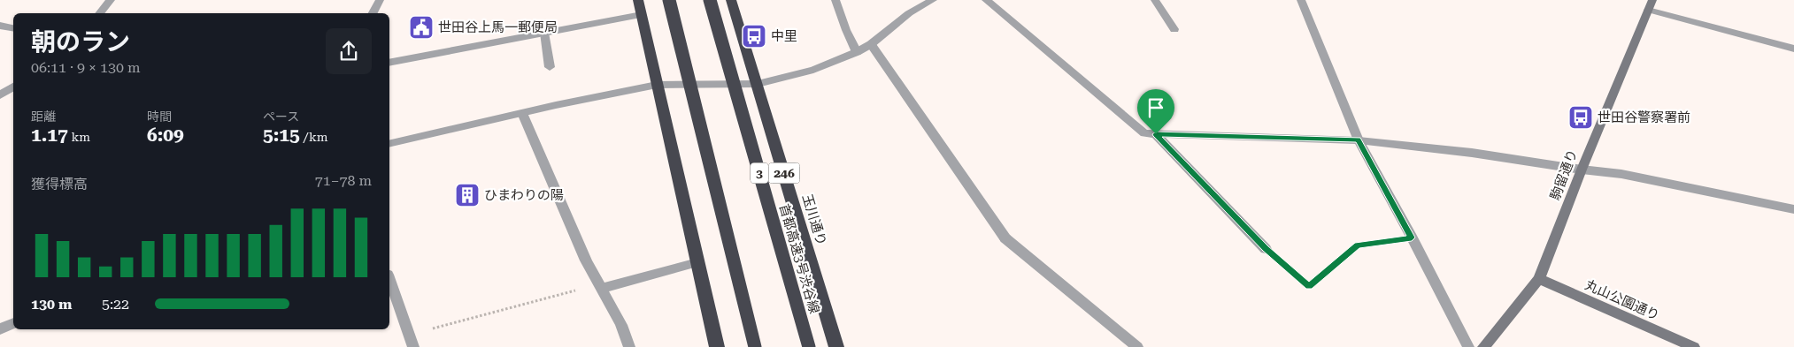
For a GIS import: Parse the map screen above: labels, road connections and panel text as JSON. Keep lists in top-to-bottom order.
{
  "streets": {
    "highway": [
      "3",
      "246",
      "玉川通り",
      "首都高速3号渋谷線"
    ],
    "street": ["駒留通り", "丸山公園通り"]
  },
  "crossings": [
    ["駒留通り", "丸山公園通り"]
  ],
  "places": {
    "public building": ["世田谷上馬一郵便局"],
    "bus stop": ["中里", "世田谷警察署前"],
    "building": ["ひまわりの陽"]
  },
  "page": {
    "heading": ["朝のラン", "06:11 · 9 × 130 m"],
    "stats": [
      ["距離", "1.17 km"],
      ["時間", "6:09"],
      ["ペース", "5:15 /km"]
    ],
    "chart": ["獲得標高", "71–78 m"],
    "list": [
      {
        "name": "130 m",
        "note": "5:22"
      }
    ]
  }
}
